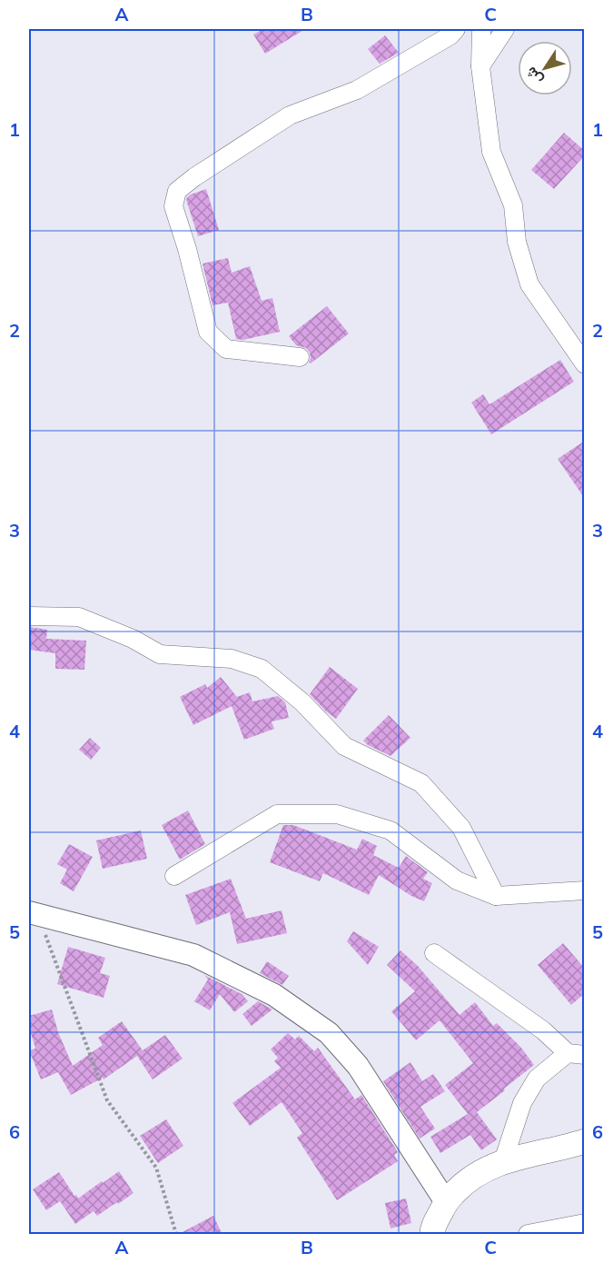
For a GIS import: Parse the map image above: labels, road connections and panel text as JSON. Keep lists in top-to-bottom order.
{
  "north": "bottom left",
  "grid": {
    "columns": ["A", "B", "C"],
    "rows": [
      "1",
      "2",
      "3",
      "4",
      "5",
      "6"
    ]
  }
}
